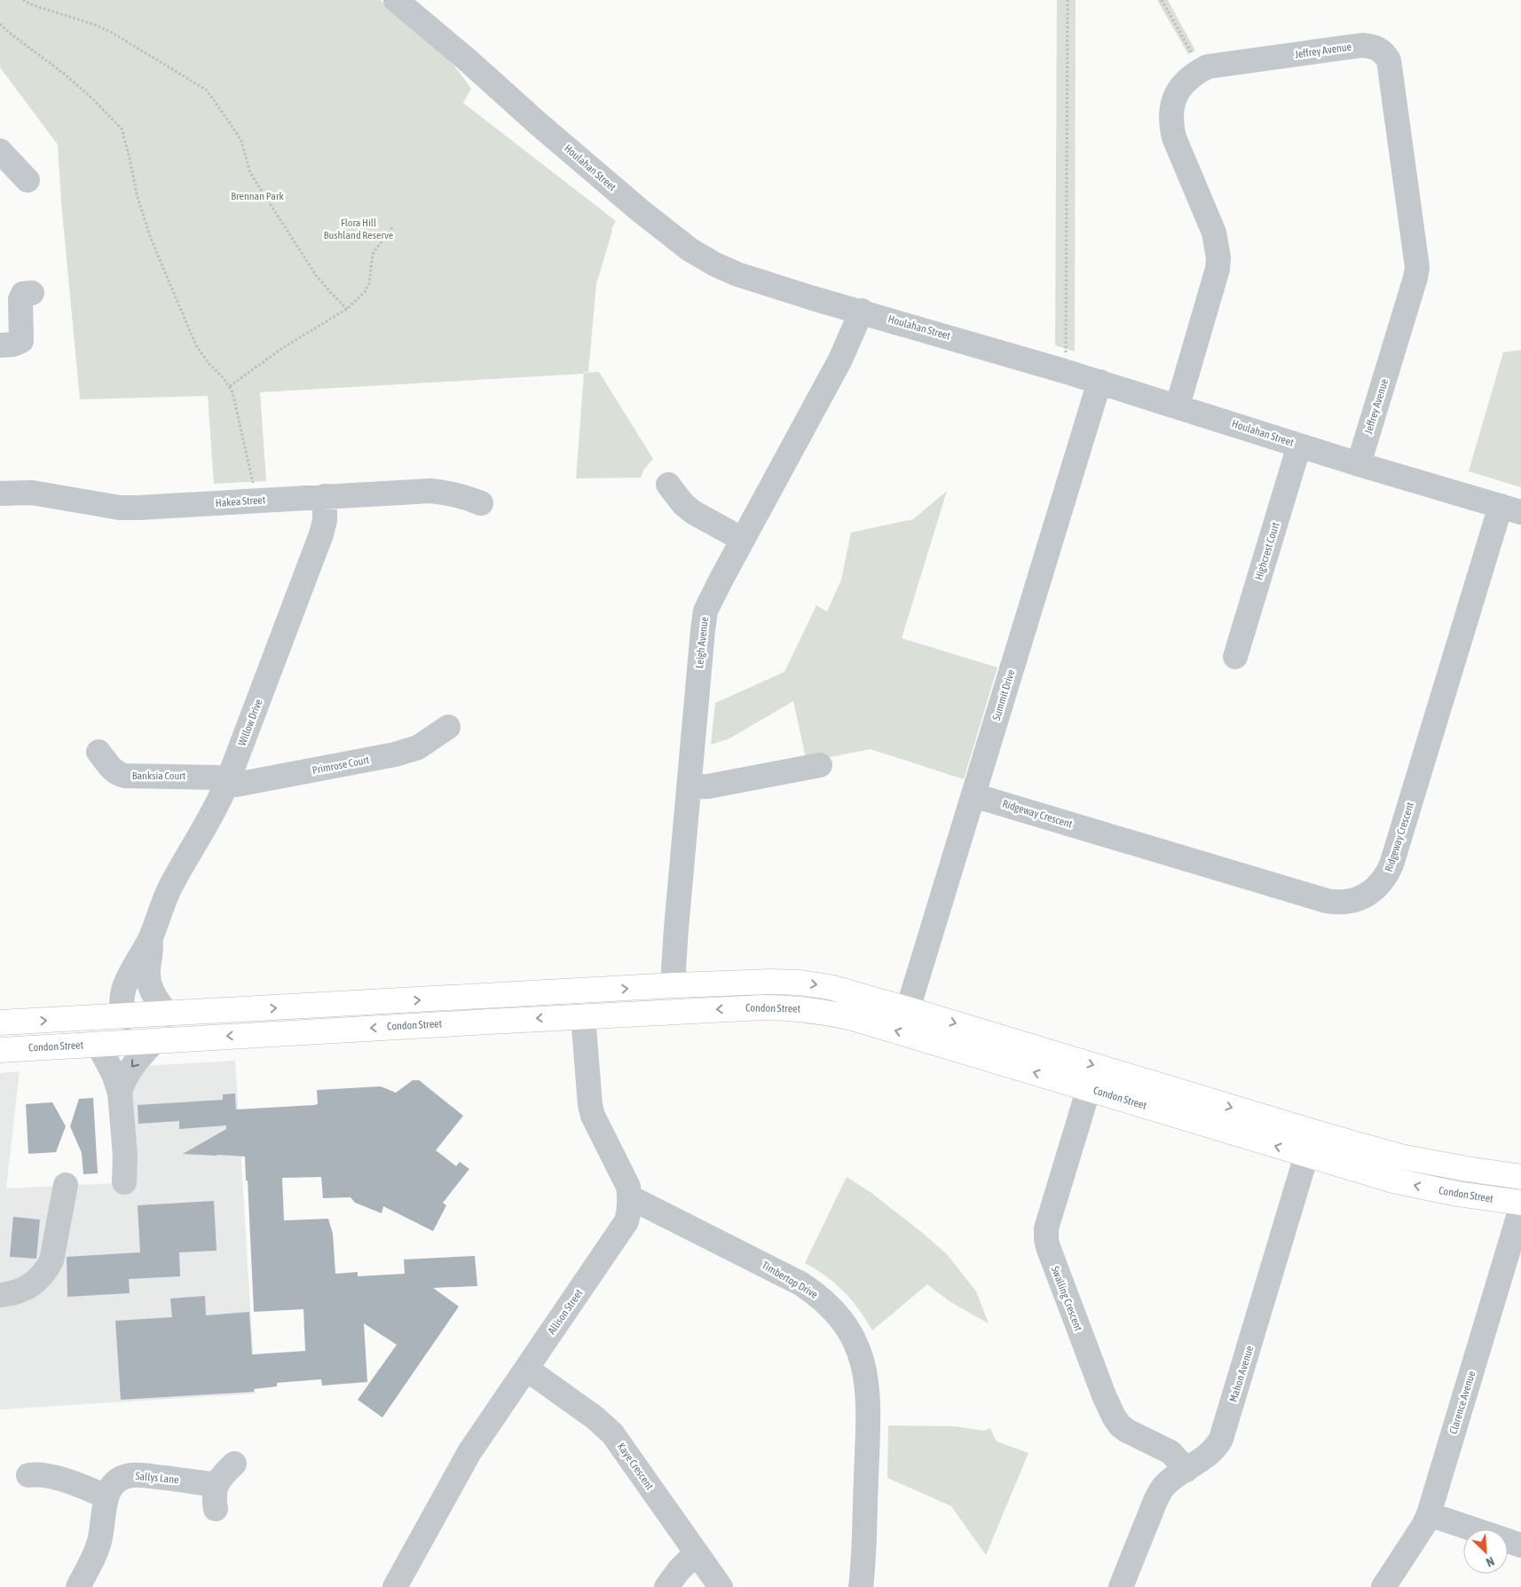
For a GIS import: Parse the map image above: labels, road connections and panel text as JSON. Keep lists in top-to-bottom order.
{
  "streets": {
    "main road": ["Condon Street", "Mahon Avenue"],
    "street": [
      "Jeffrey Avenue",
      "Houlahan Street",
      "Hakea Street",
      "Highcrest Court",
      "Leigh Avenue",
      "Summit Drive",
      "Willow Drive",
      "Primrose Court",
      "Banksia Court",
      "Ridgeway Crescent",
      "Timbertop Drive",
      "Swalling Crescent",
      "Allison Street",
      "Clarence Avenue",
      "Kaye Crescent",
      "Sallys Lane"
    ]
  },
  "crossings": [
    ["Jeffrey Avenue", "Houlahan Street"],
    ["Houlahan Street", "Highcrest Court"],
    ["Houlahan Street", "Leigh Avenue"],
    ["Houlahan Street", "Summit Drive"],
    ["Houlahan Street", "Ridgeway Crescent"],
    ["Hakea Street", "Willow Drive"],
    ["Summit Drive", "Ridgeway Crescent"],
    ["Willow Drive", "Primrose Court"],
    ["Willow Drive", "Banksia Court"],
    ["Primrose Court", "Banksia Court"],
    ["Condon Street", "Swalling Crescent"],
    ["Condon Street", "Allison Street"],
    ["Condon Street", "Mahon Avenue"],
    ["Timbertop Drive", "Allison Street"],
    ["Swalling Crescent", "Mahon Avenue"],
    ["Allison Street", "Kaye Crescent"]
  ],
  "parks": ["Brennan Park", "Flora Hill Bushland Reserve"],
  "north": "bottom right"
}
